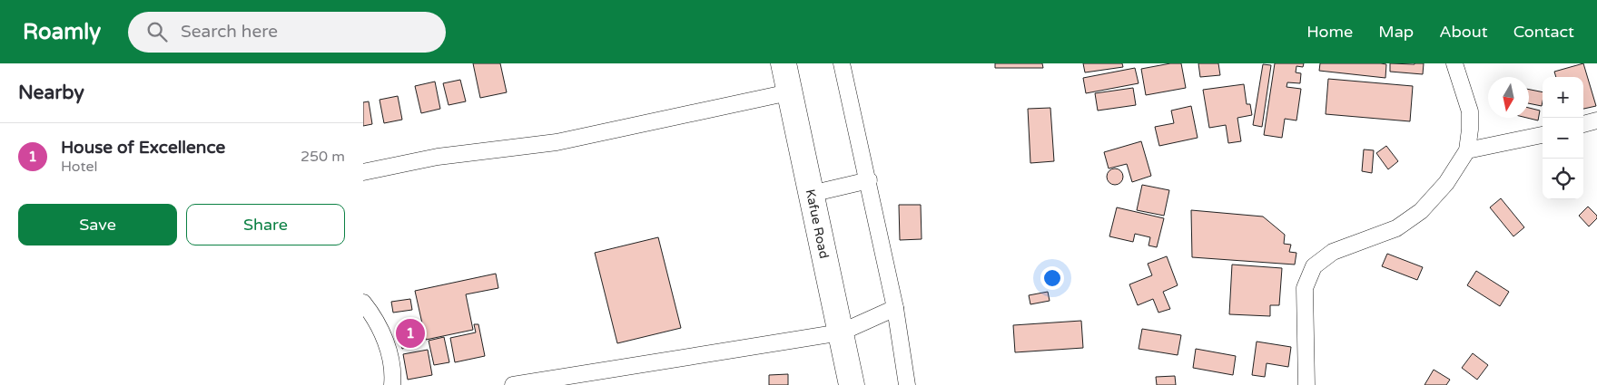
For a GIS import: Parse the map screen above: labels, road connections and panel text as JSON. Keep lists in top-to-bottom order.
{
  "streets": {
    "highway": ["Kafue Road"]
  },
  "north": "bottom",
  "page": {
    "header": "Roamly",
    "search": "Search here",
    "nav": [
      "Home",
      "Map",
      "About",
      "Contact"
    ],
    "heading": "Nearby",
    "map_buttons": ["+", "−"],
    "list": [
      {
        "mark": "1",
        "name": "House of Excellence",
        "note": "Hotel",
        "value": "250 m"
      }
    ],
    "buttons": ["Save", "Share"],
    "pins": "1"
  }
}
